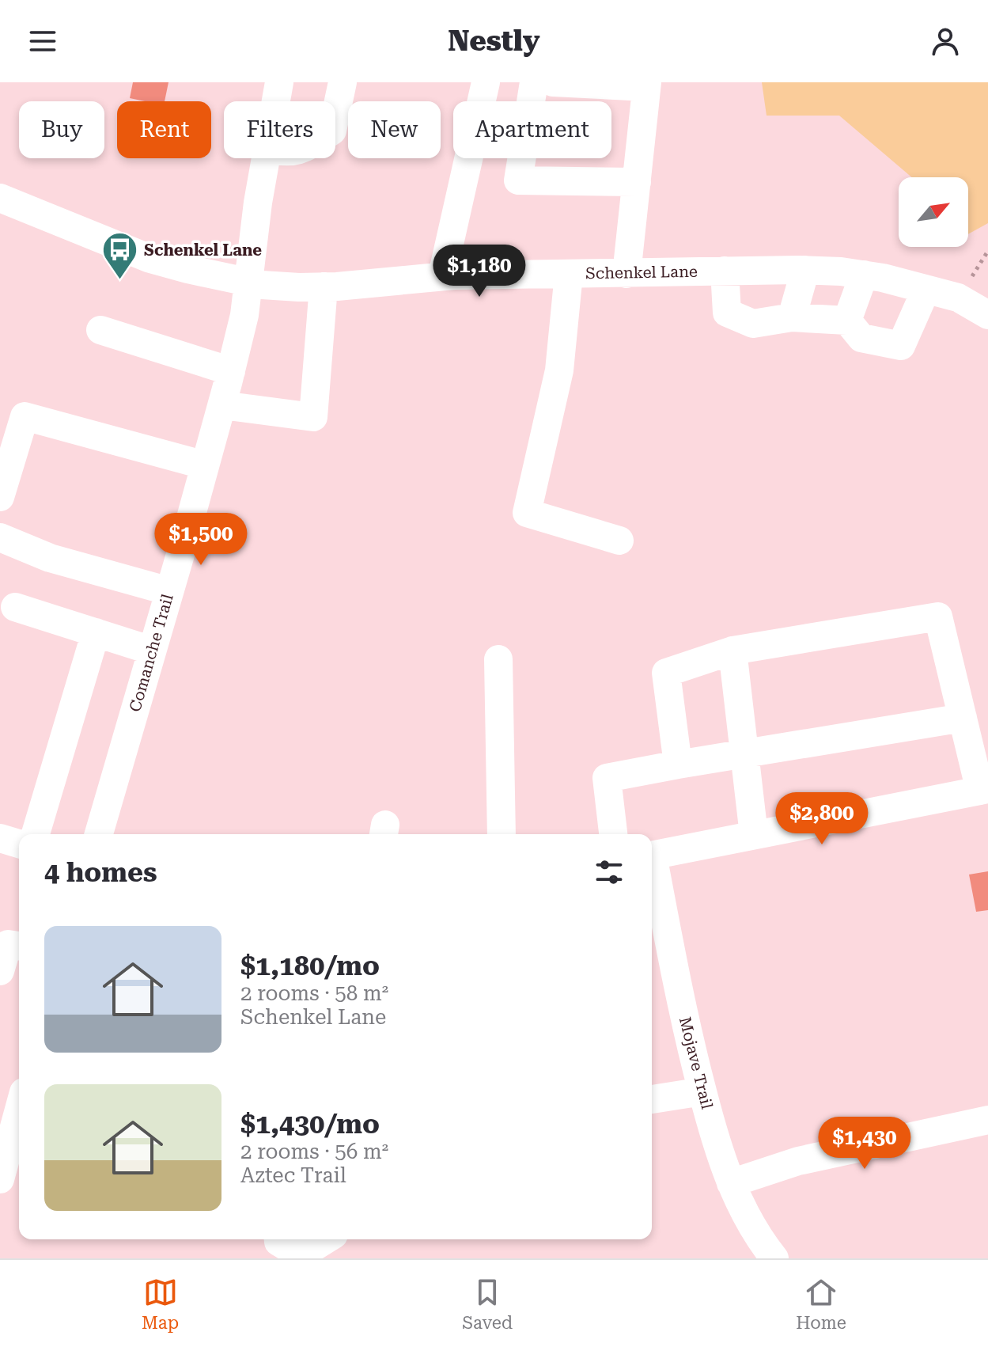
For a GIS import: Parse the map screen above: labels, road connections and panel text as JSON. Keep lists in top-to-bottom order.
{
  "streets": {
    "street": ["Schenkel Lane", "Comanche Trail", "Mojave Trail"]
  },
  "crossings": [
    ["Schenkel Lane", "Comanche Trail"]
  ],
  "places": {
    "bus stop": ["Schenkel Lane"]
  },
  "north": "top right",
  "page": {
    "header": "Nestly",
    "chip": [
      "Buy",
      "Rent",
      "Filters",
      "New",
      "Apartment"
    ],
    "price": [
      "$1,180",
      "$1,500",
      "$2,800",
      "$1,430"
    ],
    "heading": "4 homes",
    "list": [
      {
        "name": "$1,180/mo",
        "note": "2 rooms · 58 m² · Schenkel Lane"
      },
      {
        "name": "$1,430/mo",
        "note": "2 rooms · 56 m² · Aztec Trail"
      }
    ],
    "tabs": ["Map", "Saved", "Home"]
  }
}
